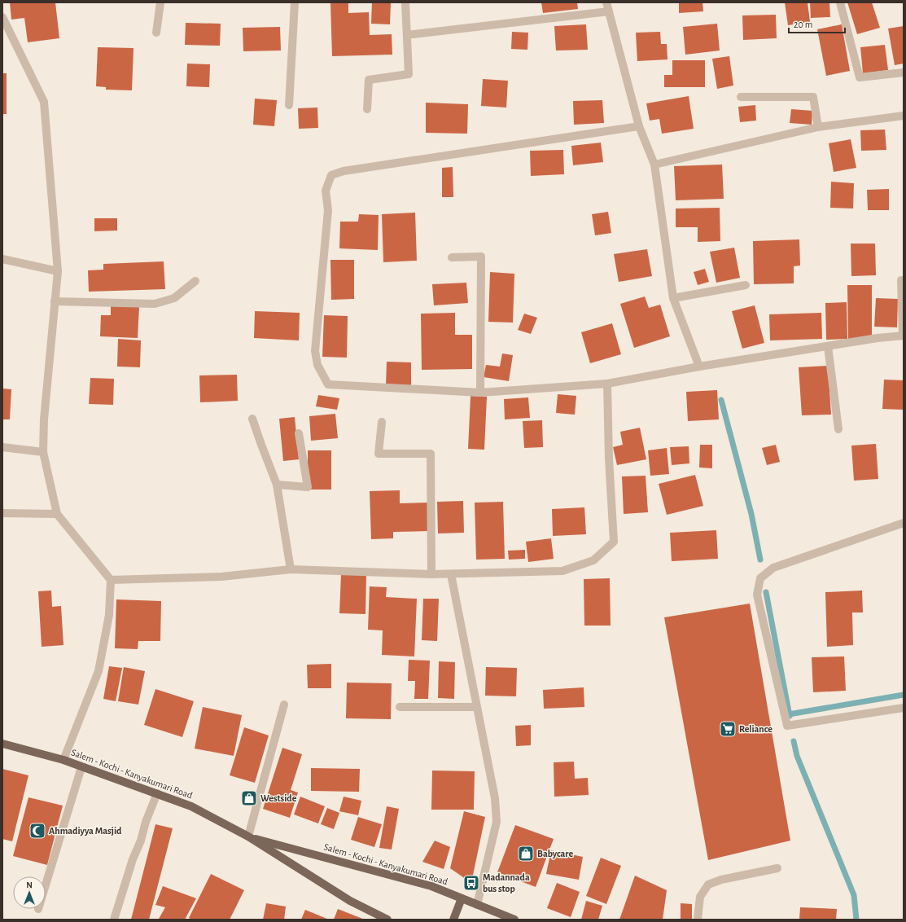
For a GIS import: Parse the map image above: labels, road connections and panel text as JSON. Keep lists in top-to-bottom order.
{
  "streets": {
    "main road": ["Salem - Kochi - Kanyakumari Road"]
  },
  "places": {
    "supermarket": ["Reliance"],
    "shop": ["Westside", "Babycare"],
    "mosque": ["Ahmadiyya Masjid"],
    "bus stop": ["Madannada bus stop"]
  },
  "scale_bar": "20 m",
  "north": "top"
}
